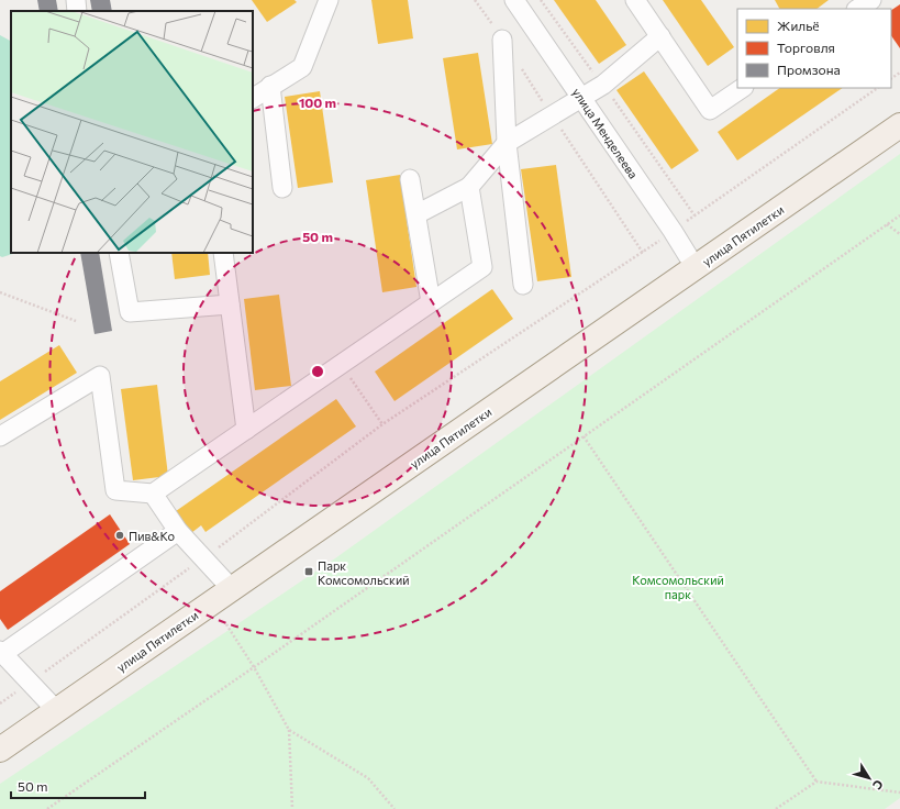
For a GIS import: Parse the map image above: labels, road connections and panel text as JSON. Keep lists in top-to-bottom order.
{
  "streets": {
    "main road": ["улица Пятилетки"],
    "street": ["улица Менделеева"]
  },
  "crossings": [
    ["улица Менделеева", "улица Пятилетки"]
  ],
  "parks": ["Комсомольский парк"],
  "places": {
    "other": ["Пив&Ко"],
    "transit": ["Парк Комсомольский"]
  },
  "legend": ["Жильё", "Торговля", "Промзона"],
  "scale_bar": "50 m",
  "north": "bottom right",
  "rings": ["100 m", "50 m"]
}
